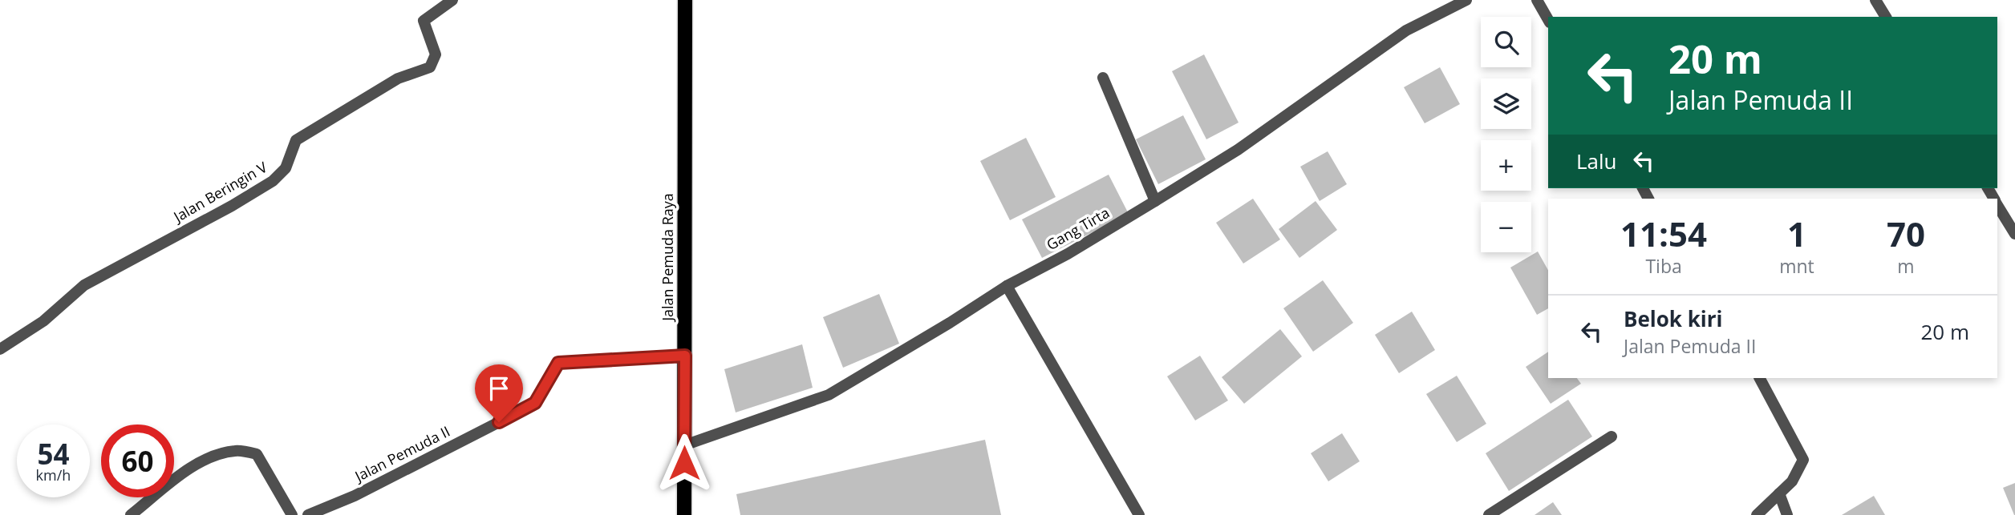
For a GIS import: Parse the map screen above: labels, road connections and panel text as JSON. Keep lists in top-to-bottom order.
{
  "streets": {
    "main road": ["Jalan Pemuda Raya"],
    "street": ["Jalan Beringin V", "Gang Tirta", "Jalan Pemuda II"]
  },
  "crossings": [
    ["Gang Tirta", "Jalan Pemuda Raya"],
    ["Jalan Pemuda Raya", "Jalan Pemuda II"]
  ],
  "page": {
    "map_buttons": ["+", "−"],
    "turn": ["20 m", "Jalan Pemuda II"],
    "then": "Lalu",
    "eta": [
      "11:54",
      "Tiba",
      "1",
      "mnt",
      "70",
      "m"
    ],
    "list": [
      {
        "name": "Belok kiri",
        "note": "Jalan Pemuda II",
        "value": "20 m"
      }
    ],
    "speed": "54 km/h",
    "limit": "60"
  }
}
